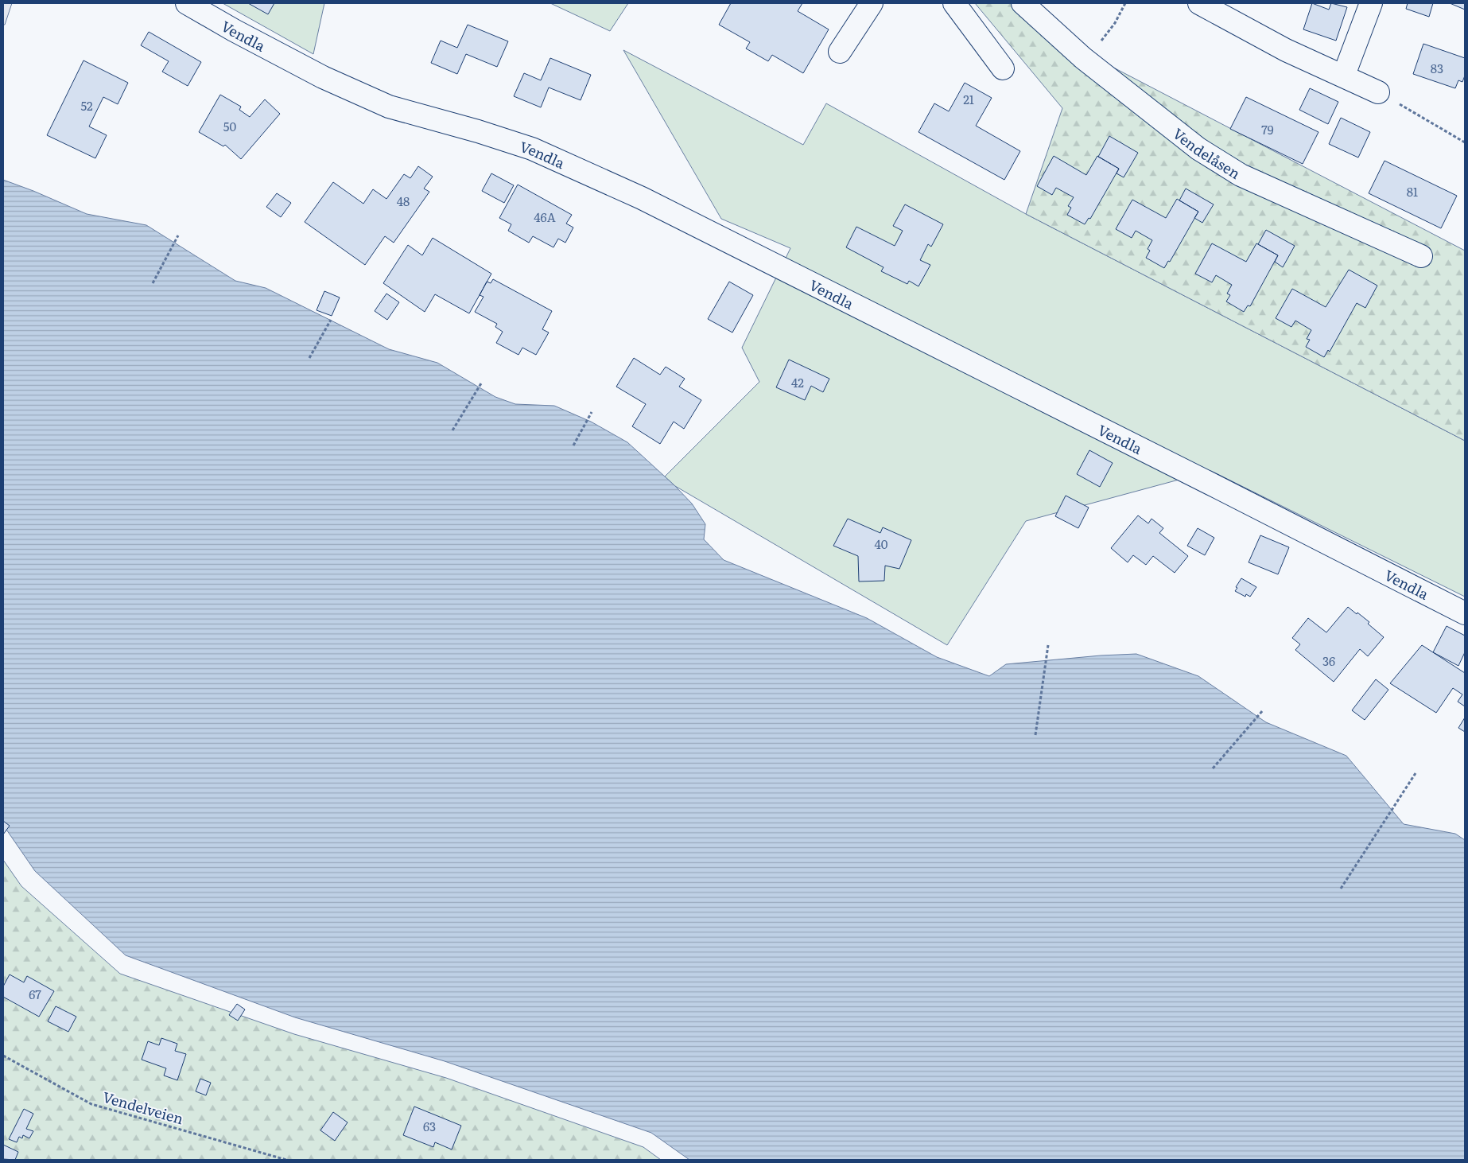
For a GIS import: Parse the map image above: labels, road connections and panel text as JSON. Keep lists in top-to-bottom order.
{
  "streets": {
    "street": ["Vendla", "Vendelåsen"],
    "path": ["Vendelveien"]
  },
  "house_numbers": [
    "83",
    "21",
    "52",
    "50",
    "79",
    "81",
    "48",
    "46A",
    "42",
    "40",
    "36",
    "67",
    "63"
  ]
}
